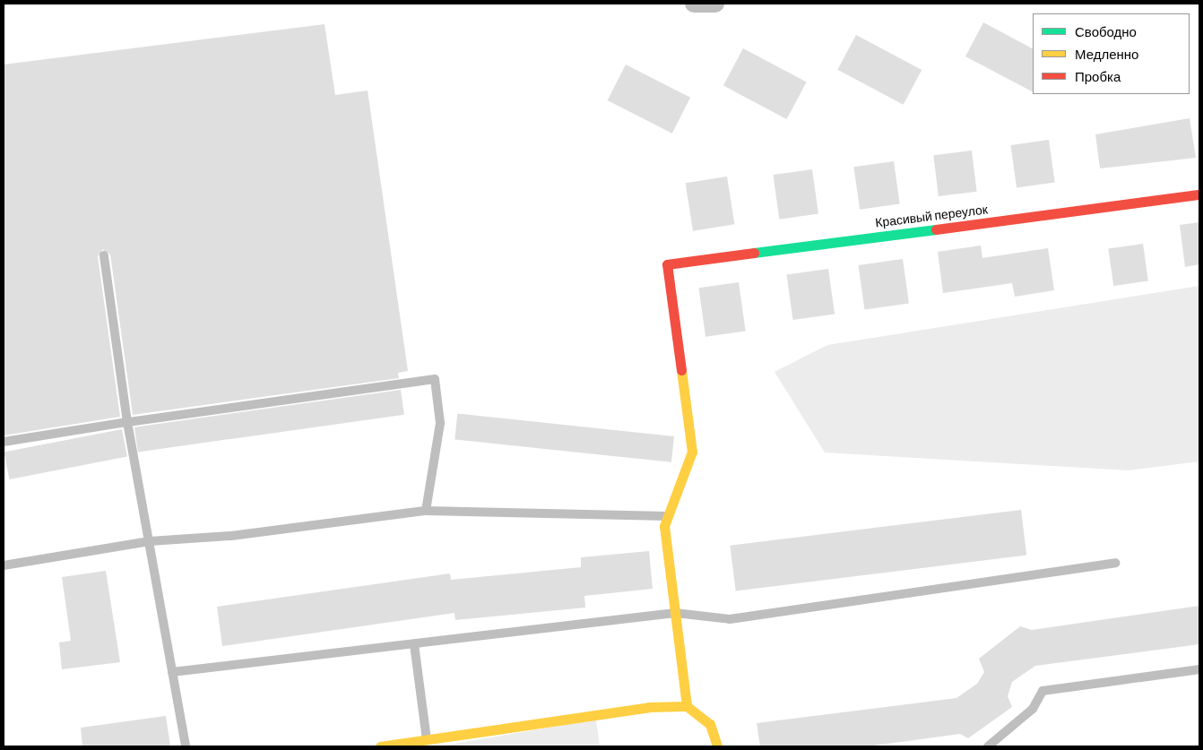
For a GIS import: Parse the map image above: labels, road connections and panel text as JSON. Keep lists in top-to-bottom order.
{
  "streets": {
    "street": ["Красивый переулок"]
  },
  "legend": ["Свободно", "Медленно", "Пробка"]
}
